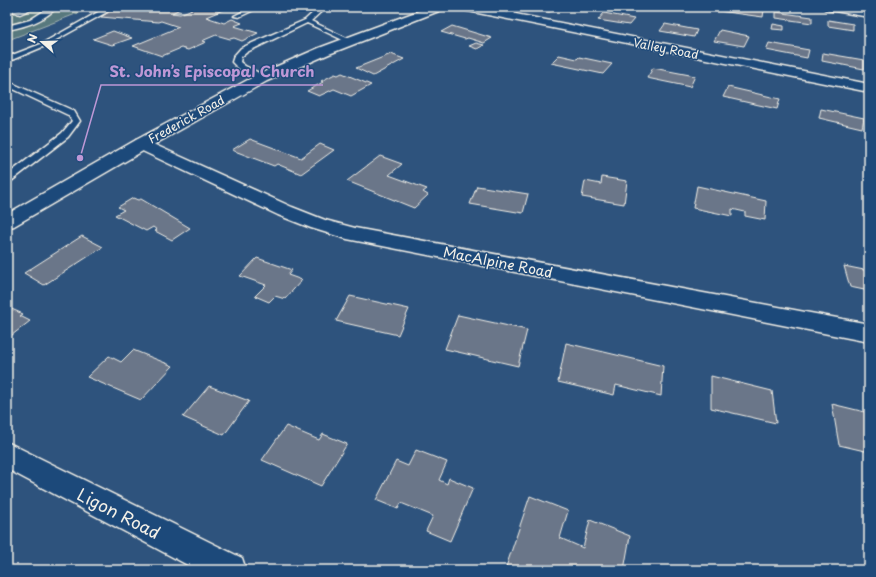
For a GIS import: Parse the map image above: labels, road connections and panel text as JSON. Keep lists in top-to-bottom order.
{
  "streets": {
    "street": [
      "Valley Road",
      "Frederick Road",
      "MacAlpine Road",
      "Ligon Road"
    ]
  },
  "crossings": [
    ["Frederick Road", "MacAlpine Road"]
  ],
  "places": ["St. John’s Episcopal Church"],
  "north": "left"
}
